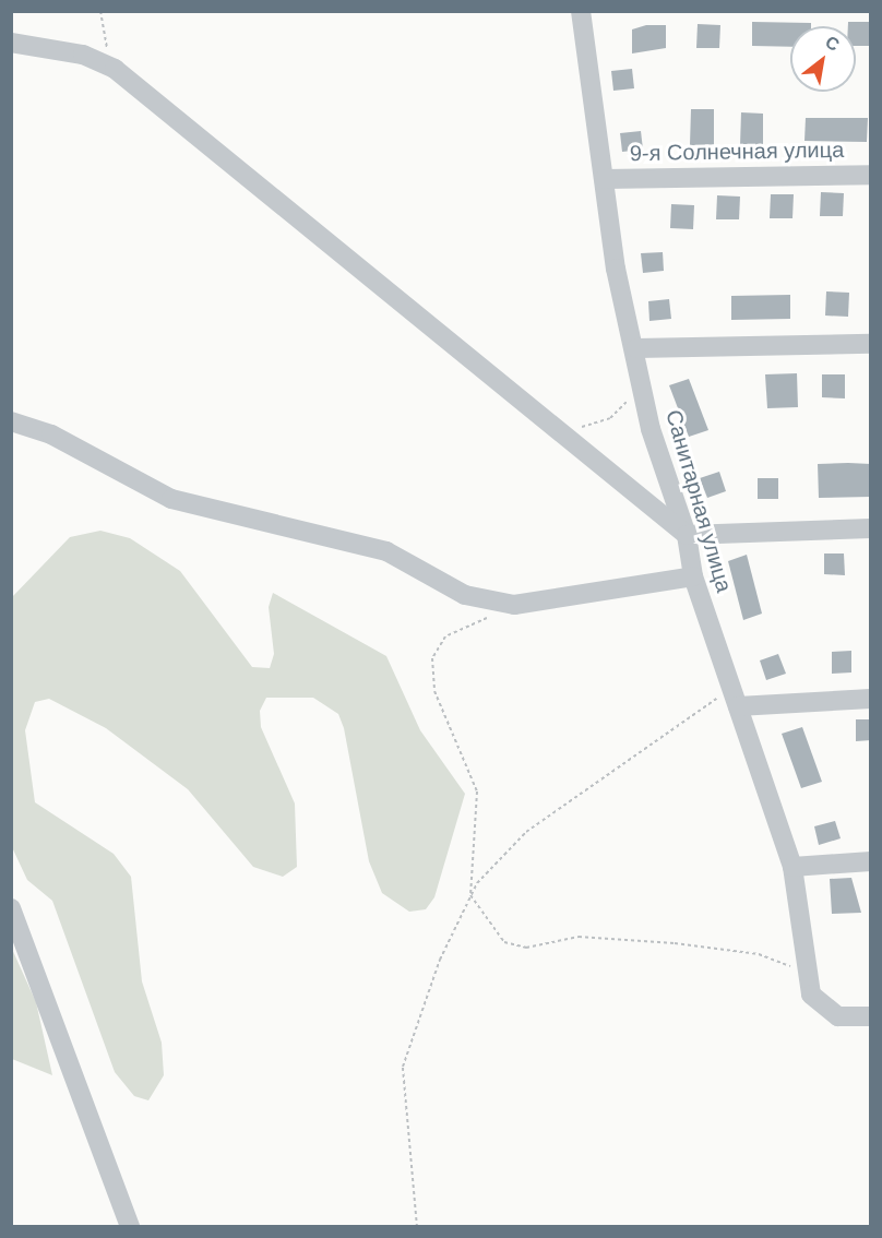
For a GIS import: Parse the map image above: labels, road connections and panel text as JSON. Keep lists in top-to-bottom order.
{
  "streets": {
    "street": ["9-я Солнечная улица", "Санитарная улица"]
  },
  "crossings": [
    ["9-я Солнечная улица", "Санитарная улица"]
  ],
  "north": "top right"
}
